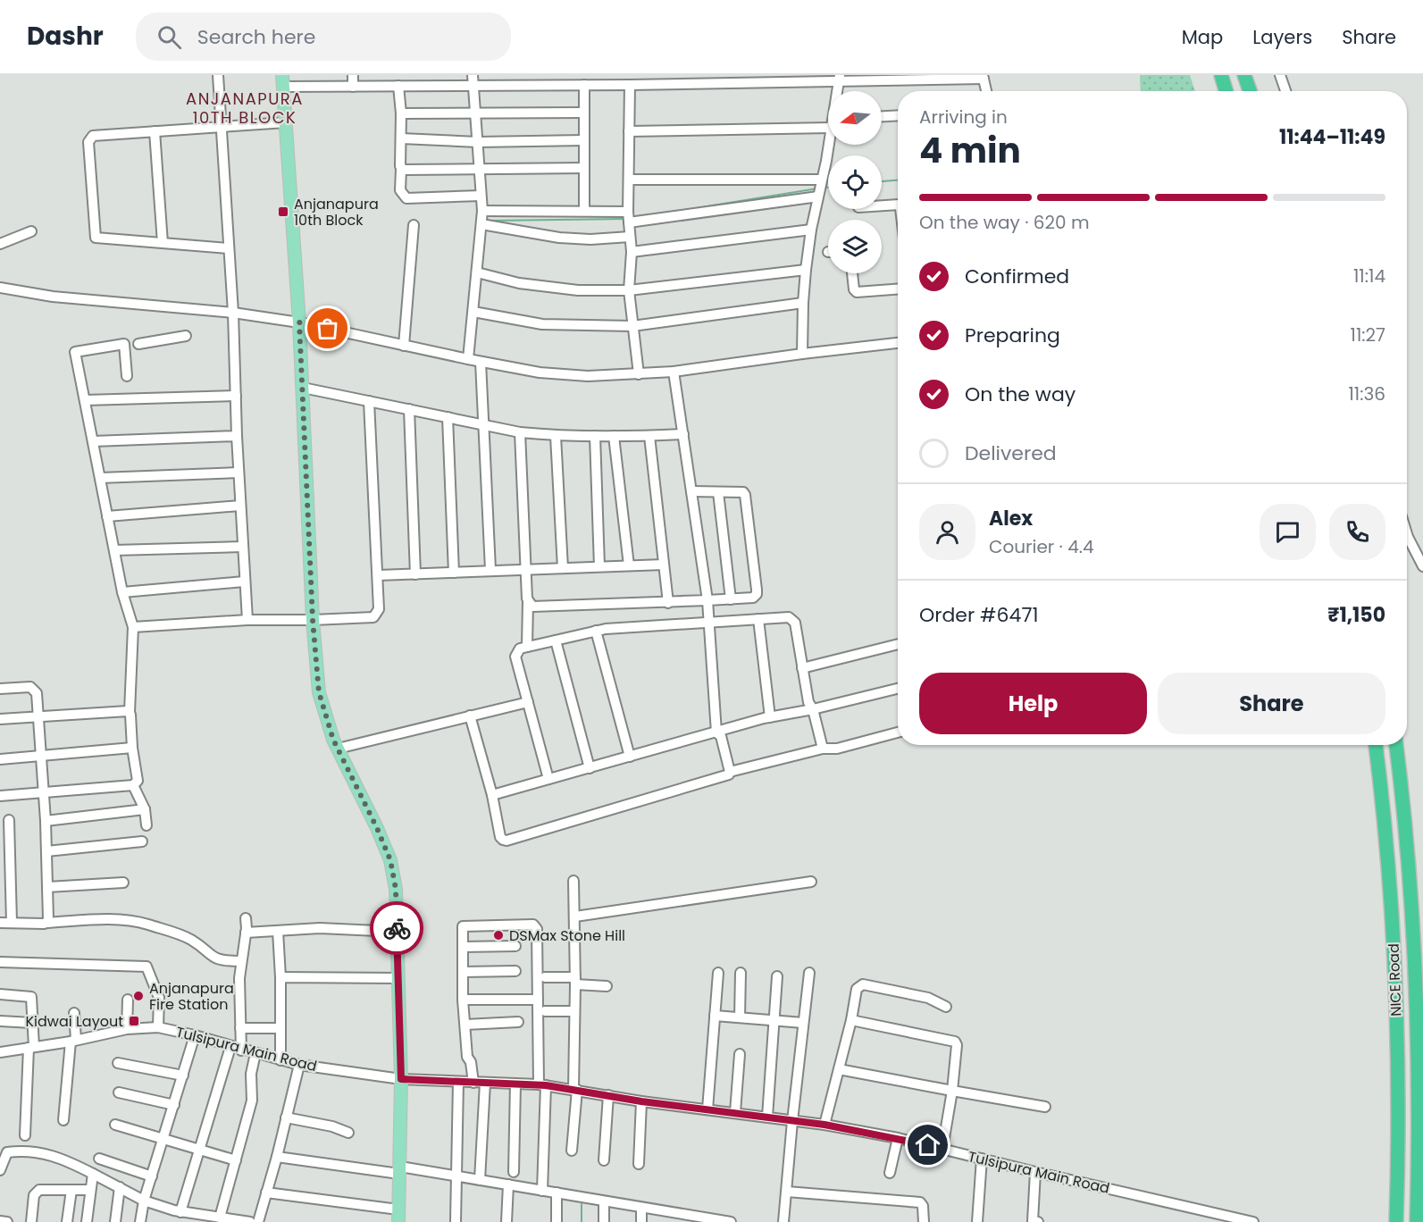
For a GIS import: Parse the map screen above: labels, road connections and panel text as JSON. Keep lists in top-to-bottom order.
{
  "streets": {
    "highway": ["NICE Road"],
    "street": ["Tulsipura Main Road"]
  },
  "districts": ["ANJANAPURA 10TH BLOCK"],
  "places": {
    "transit": ["Anjanapura 10th Block", "Kidwai Layout"],
    "other": ["DSMax Stone Hill", "Anjanapura Fire Station"]
  },
  "north": "left",
  "page": {
    "header": "Dashr",
    "search": "Search here",
    "nav": ["Map", "Layers", "Share"],
    "heading": ["4 min", "Arriving in", "11:44–11:49"],
    "panel": [
      "Alex",
      "Courier · 4.4",
      "Order #6471",
      "₹1,150"
    ],
    "bar": "On the way · 620 m",
    "list": [
      ["Confirmed", "11:14"],
      ["Preparing", "11:27"],
      ["On the way", "11:36"],
      "Delivered"
    ],
    "buttons": ["Help", "Share"]
  }
}
